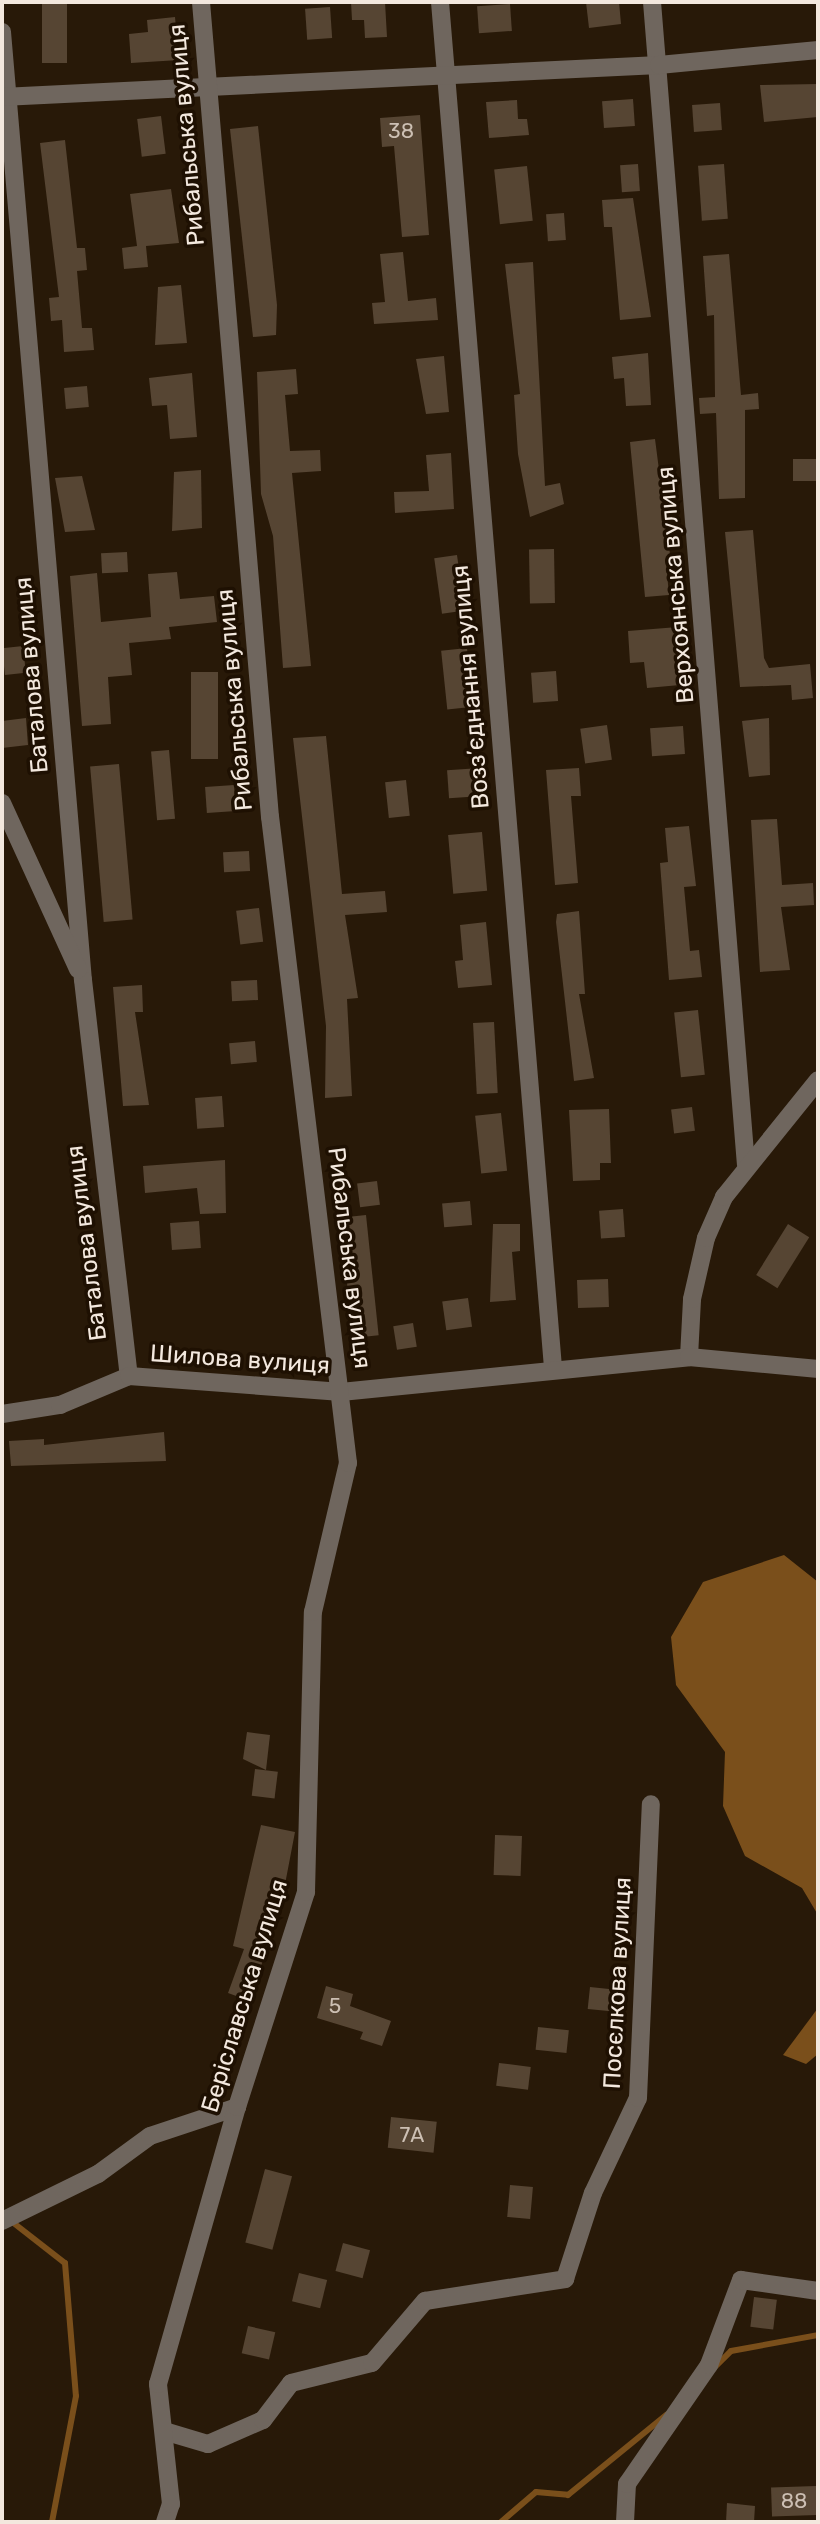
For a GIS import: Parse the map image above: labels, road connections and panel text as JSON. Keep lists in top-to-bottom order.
{
  "streets": {
    "street": [
      "Рибальська вулиця",
      "Верхоянська вулиця",
      "Баталова вулиця",
      "Возз’єднання вулиця",
      "Шилова вулиця",
      "Посєлкова вулиця",
      "Беріславська вулиця"
    ]
  },
  "crossings": [
    ["Рибальська вулиця", "Шилова вулиця"],
    ["Рибальська вулиця", "Беріславська вулиця"],
    ["Баталова вулиця", "Шилова вулиця"],
    ["Возз’єднання вулиця", "Шилова вулиця"],
    ["Шилова вулиця", "Беріславська вулиця"],
    ["Посєлкова вулиця", "Беріславська вулиця"]
  ],
  "house_numbers": [
    "38",
    "5",
    "7А",
    "88"
  ]
}
